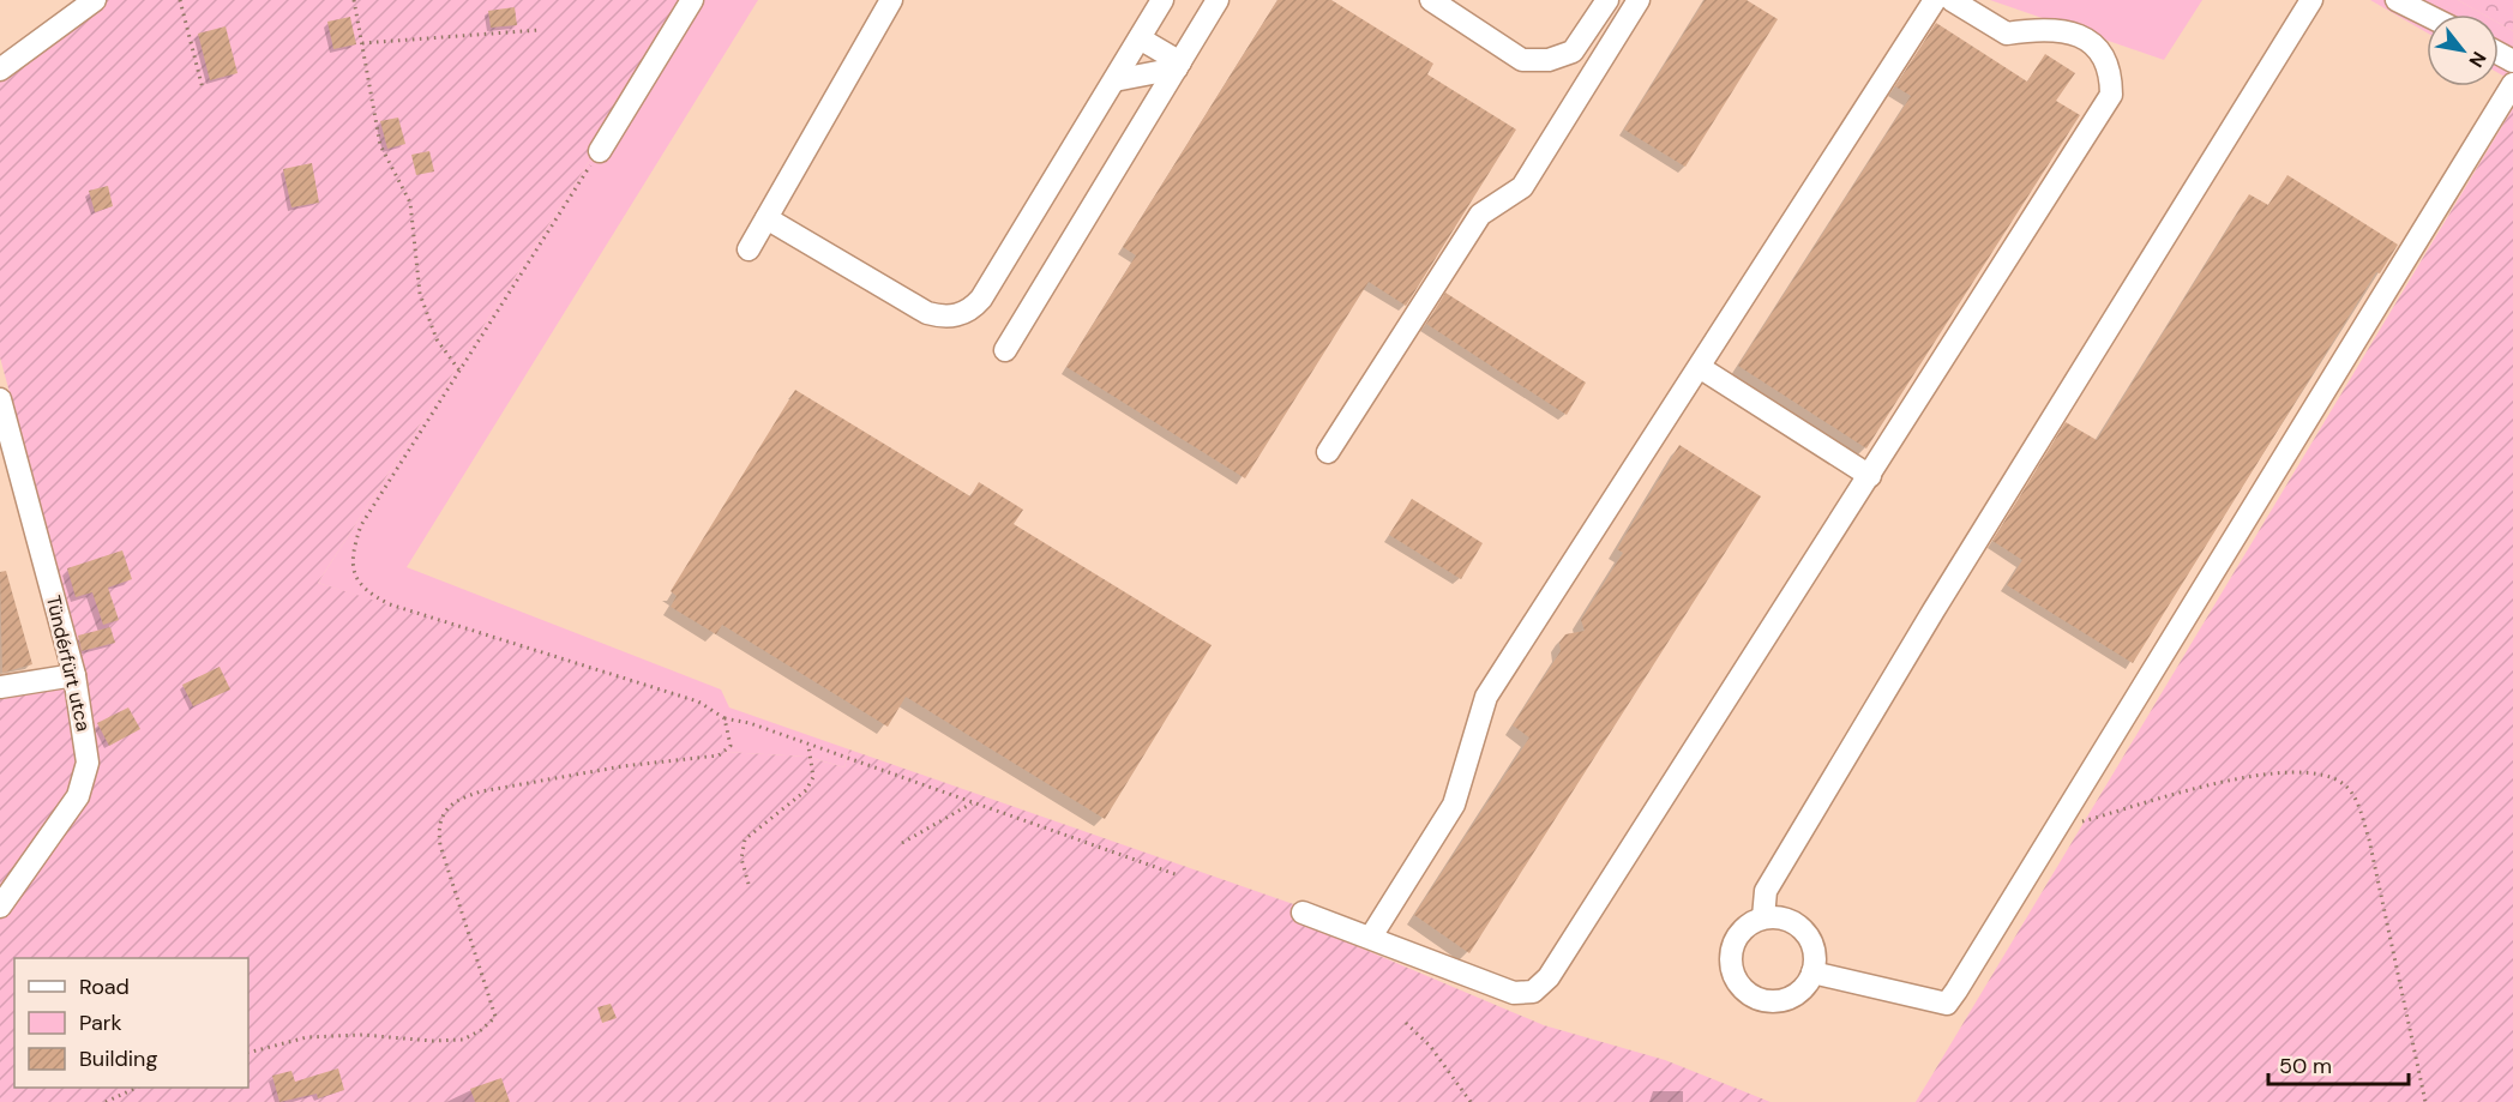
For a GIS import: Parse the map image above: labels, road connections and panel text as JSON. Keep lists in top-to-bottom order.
{
  "streets": {
    "street": ["Tündérfürt utca"]
  },
  "legend": ["Road", "Park", "Building"],
  "scale_bar": "50 m",
  "north": "bottom right"
}
